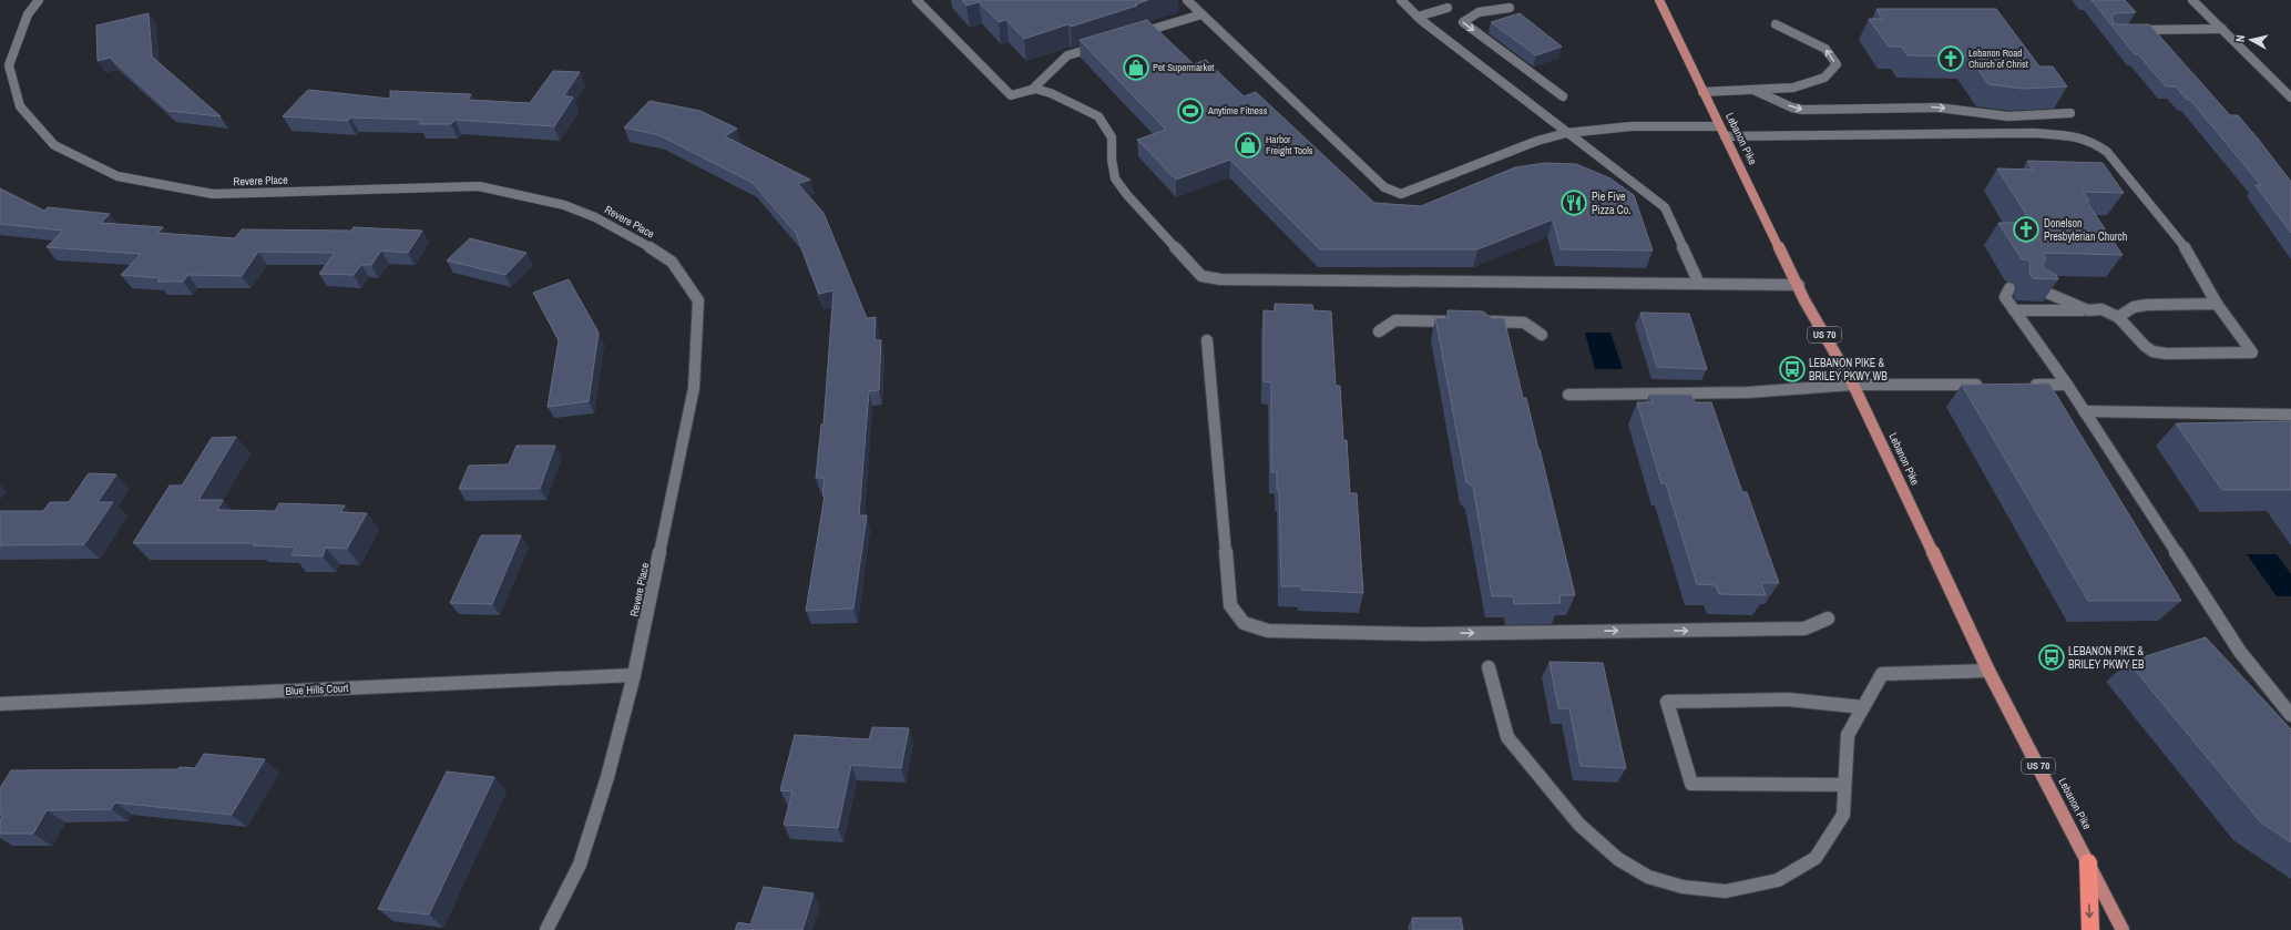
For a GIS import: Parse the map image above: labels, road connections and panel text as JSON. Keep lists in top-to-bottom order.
{
  "streets": {
    "main road": ["Lebanon Pike", "US 70"],
    "street": ["Revere Place", "Blue Hills Court"]
  },
  "crossings": [
    ["Revere Place", "Blue Hills Court"]
  ],
  "places": {
    "church": ["Lebanon Road Church of Christ", "Donelson Presbyterian Church"],
    "shop": ["Pet Supermarket", "Harbor Freight Tools"],
    "sports": ["Anytime Fitness"],
    "restaurant": ["Pie Five Pizza Co."],
    "bus stop": ["LEBANON PIKE & BRILEY PKWY WB", "LEBANON PIKE & BRILEY PKWY EB"]
  },
  "north": "left"
}
